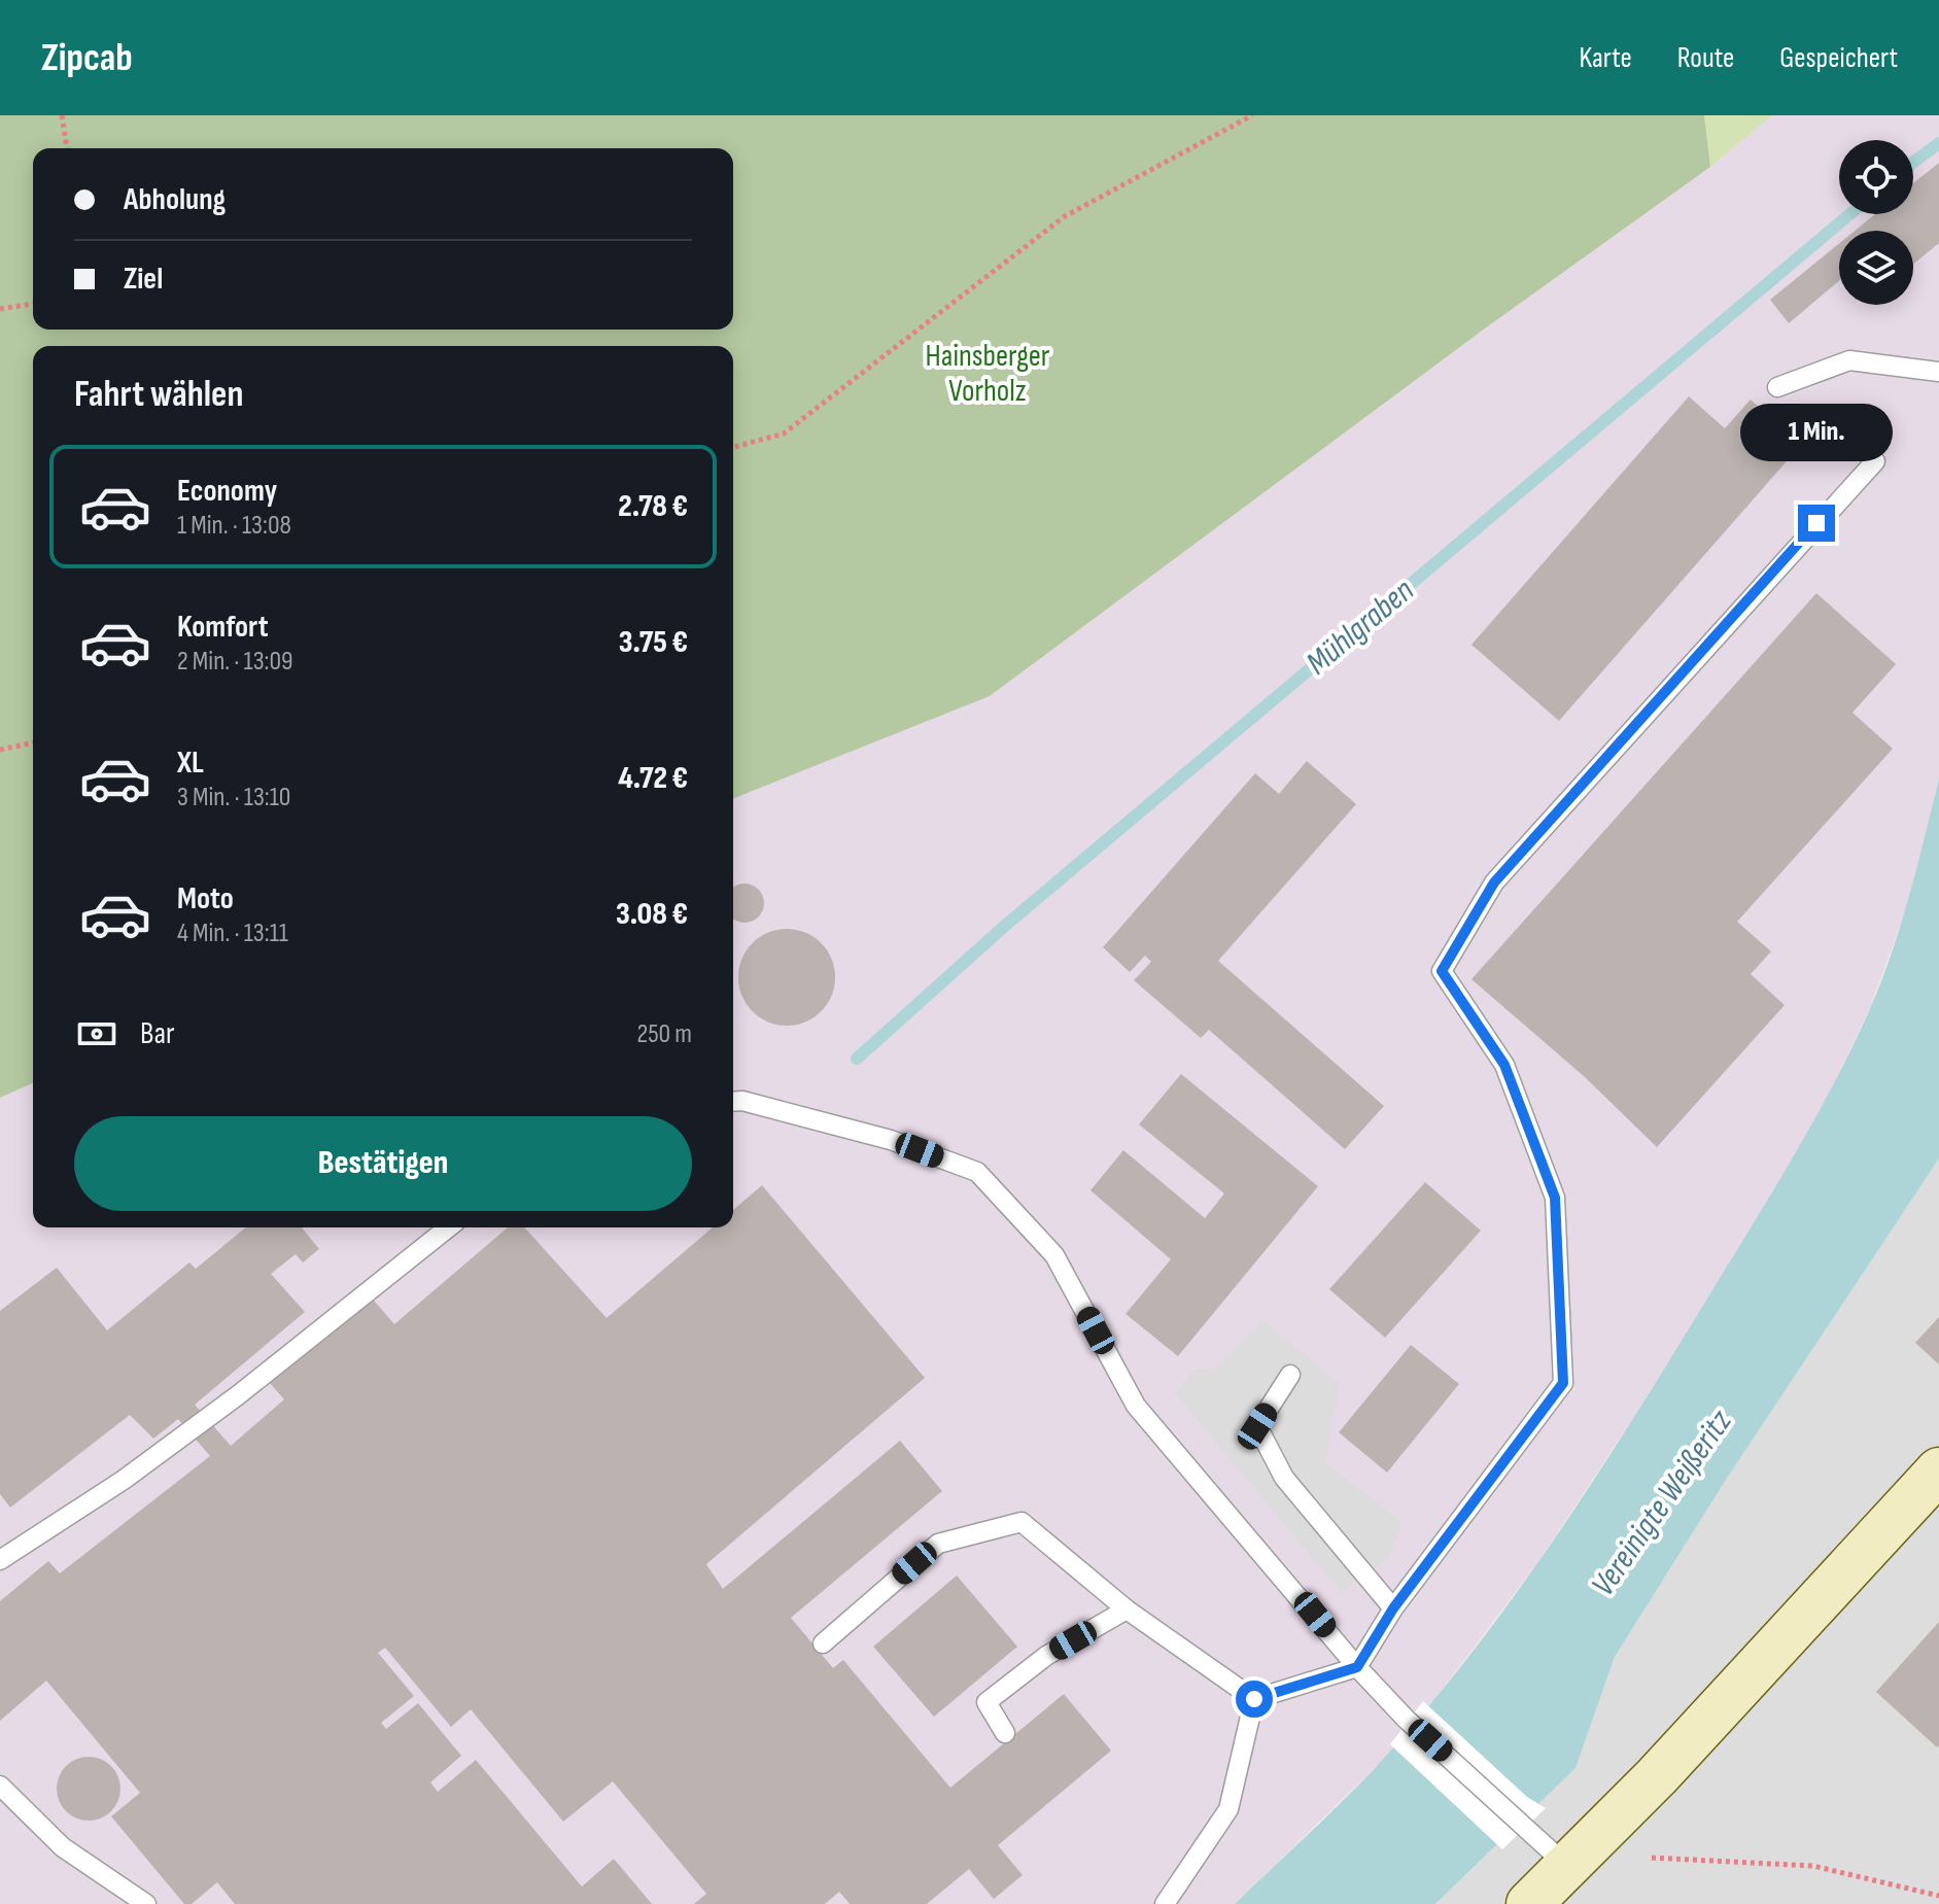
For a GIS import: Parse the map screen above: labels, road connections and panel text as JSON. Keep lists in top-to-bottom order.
{
  "water": ["Mühlgraben", "Vereinigte Weißeritz"],
  "parks": ["Hainsberger Vorholz"],
  "page": {
    "header": "Zipcab",
    "nav": ["Karte", "Route", "Gespeichert"],
    "banner": ["Abholung", "Ziel"],
    "heading": "Fahrt wählen",
    "bubble": "1 Min.",
    "list": [
      {
        "name": "Economy",
        "note": "1 Min. · 13:08",
        "value": "2.78 €"
      },
      {
        "name": "Komfort",
        "note": "2 Min. · 13:09",
        "value": "3.75 €"
      },
      {
        "name": "XL",
        "note": "3 Min. · 13:10",
        "value": "4.72 €"
      },
      {
        "name": "Moto",
        "note": "4 Min. · 13:11",
        "value": "3.08 €"
      }
    ],
    "pay": ["Bar", "250 m"],
    "buttons": "Bestätigen"
  }
}
